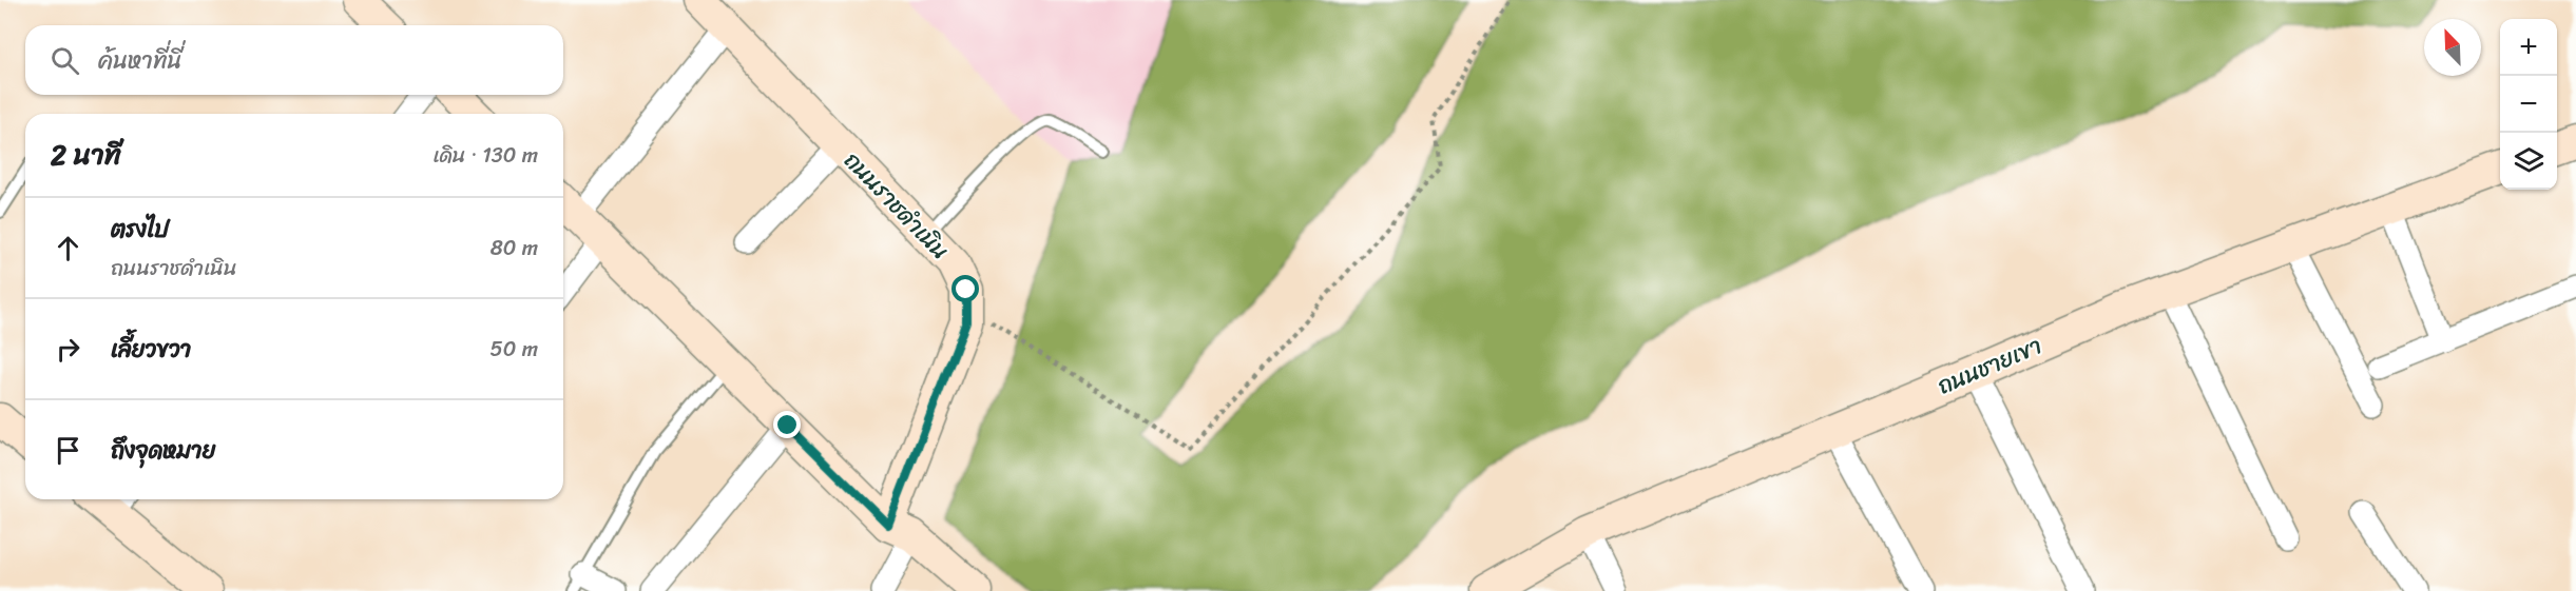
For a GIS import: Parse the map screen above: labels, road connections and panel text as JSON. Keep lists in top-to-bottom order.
{
  "streets": {
    "street": ["ถนนราชดำเนิน", "ถนนชายเขา"]
  },
  "north": "top left",
  "page": {
    "map_buttons": ["+", "−"],
    "search": "ค้นหาที่นี่",
    "heading": ["2 นาที", "เดิน · 130 m"],
    "list": [
      ["ตรงไป", "ถนนราชดำเนิน", "80 m"],
      ["เลี้ยวขวา", "50 m"],
      "ถึงจุดหมาย"
    ]
  }
}
